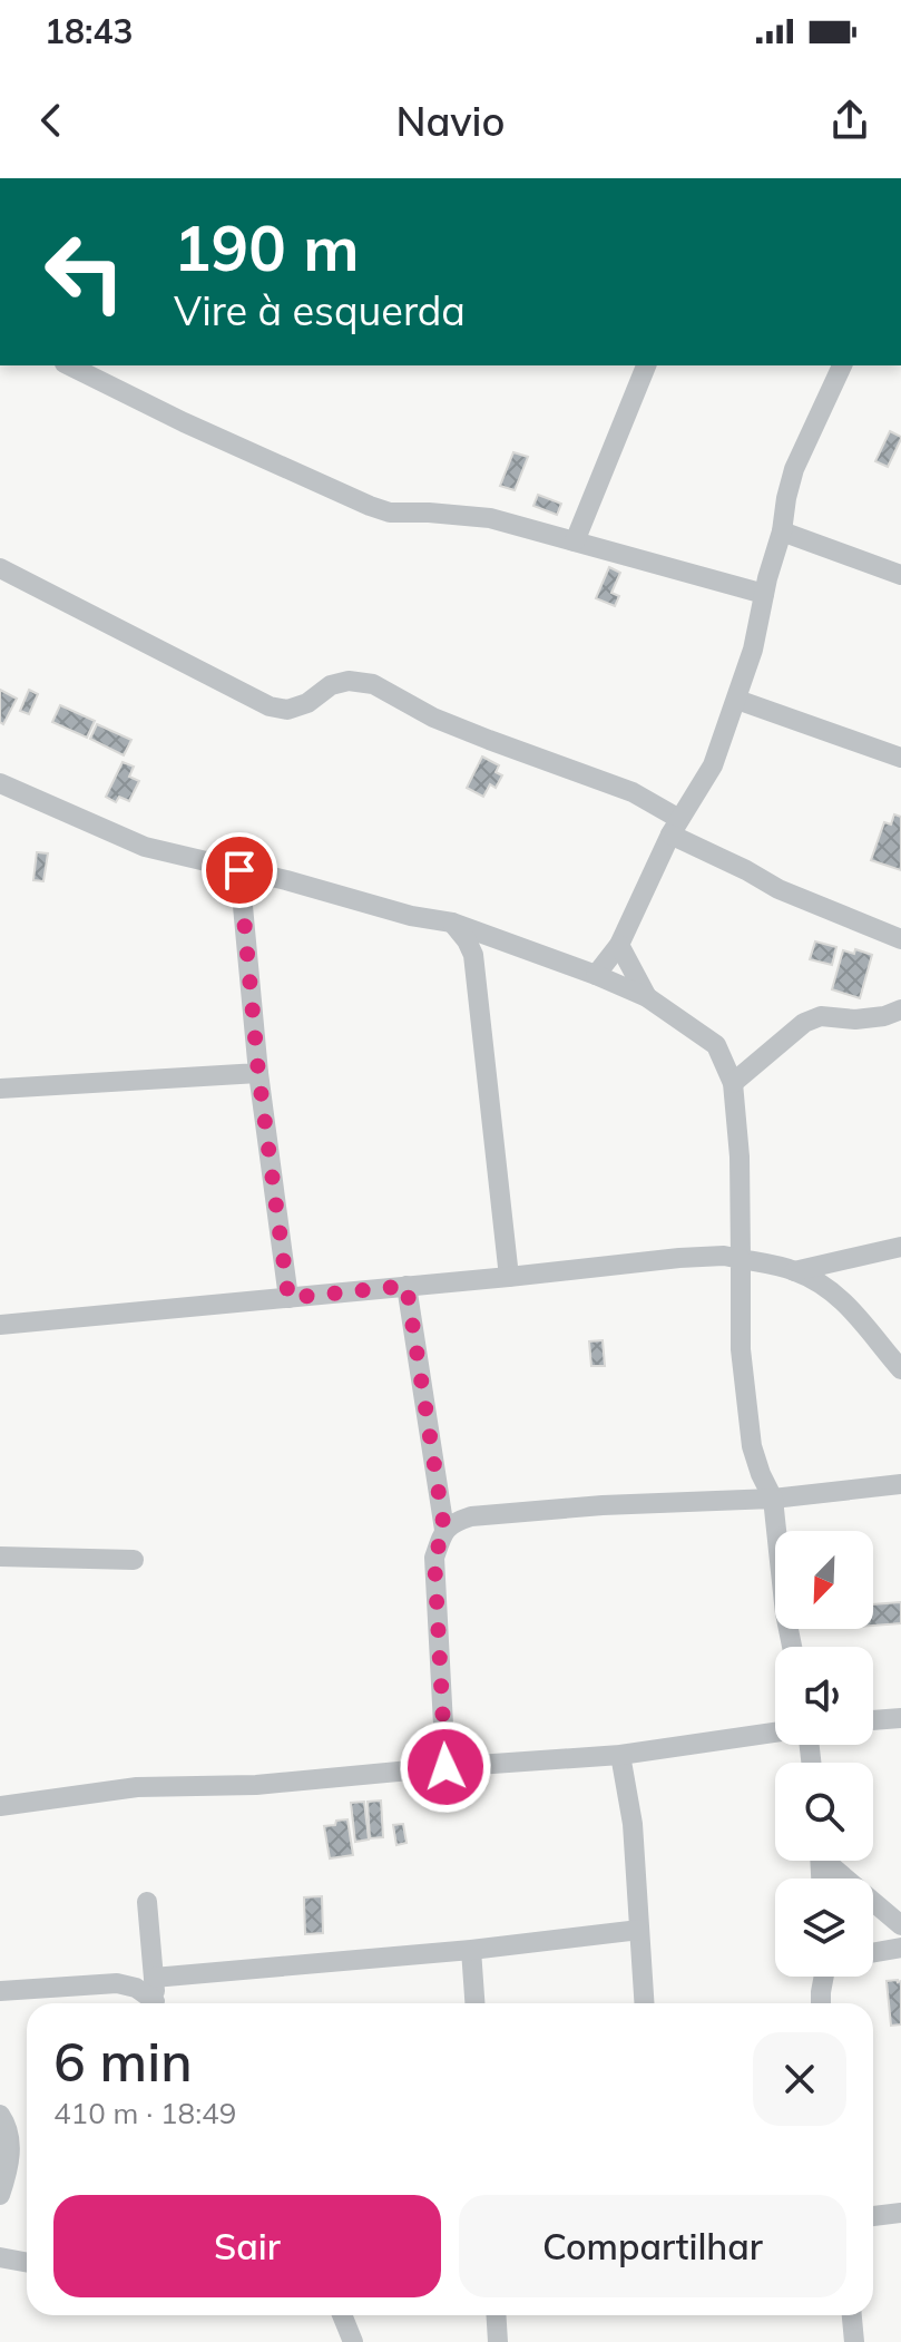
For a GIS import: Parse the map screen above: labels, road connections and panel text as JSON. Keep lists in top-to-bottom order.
{
  "north": "bottom left",
  "page": {
    "status": "18:43",
    "header": "Navio",
    "turn": ["190 m", "Vire à esquerda"],
    "heading": ["6 min", "410 m · 18:49"],
    "buttons": ["Sair", "Compartilhar"]
  }
}
